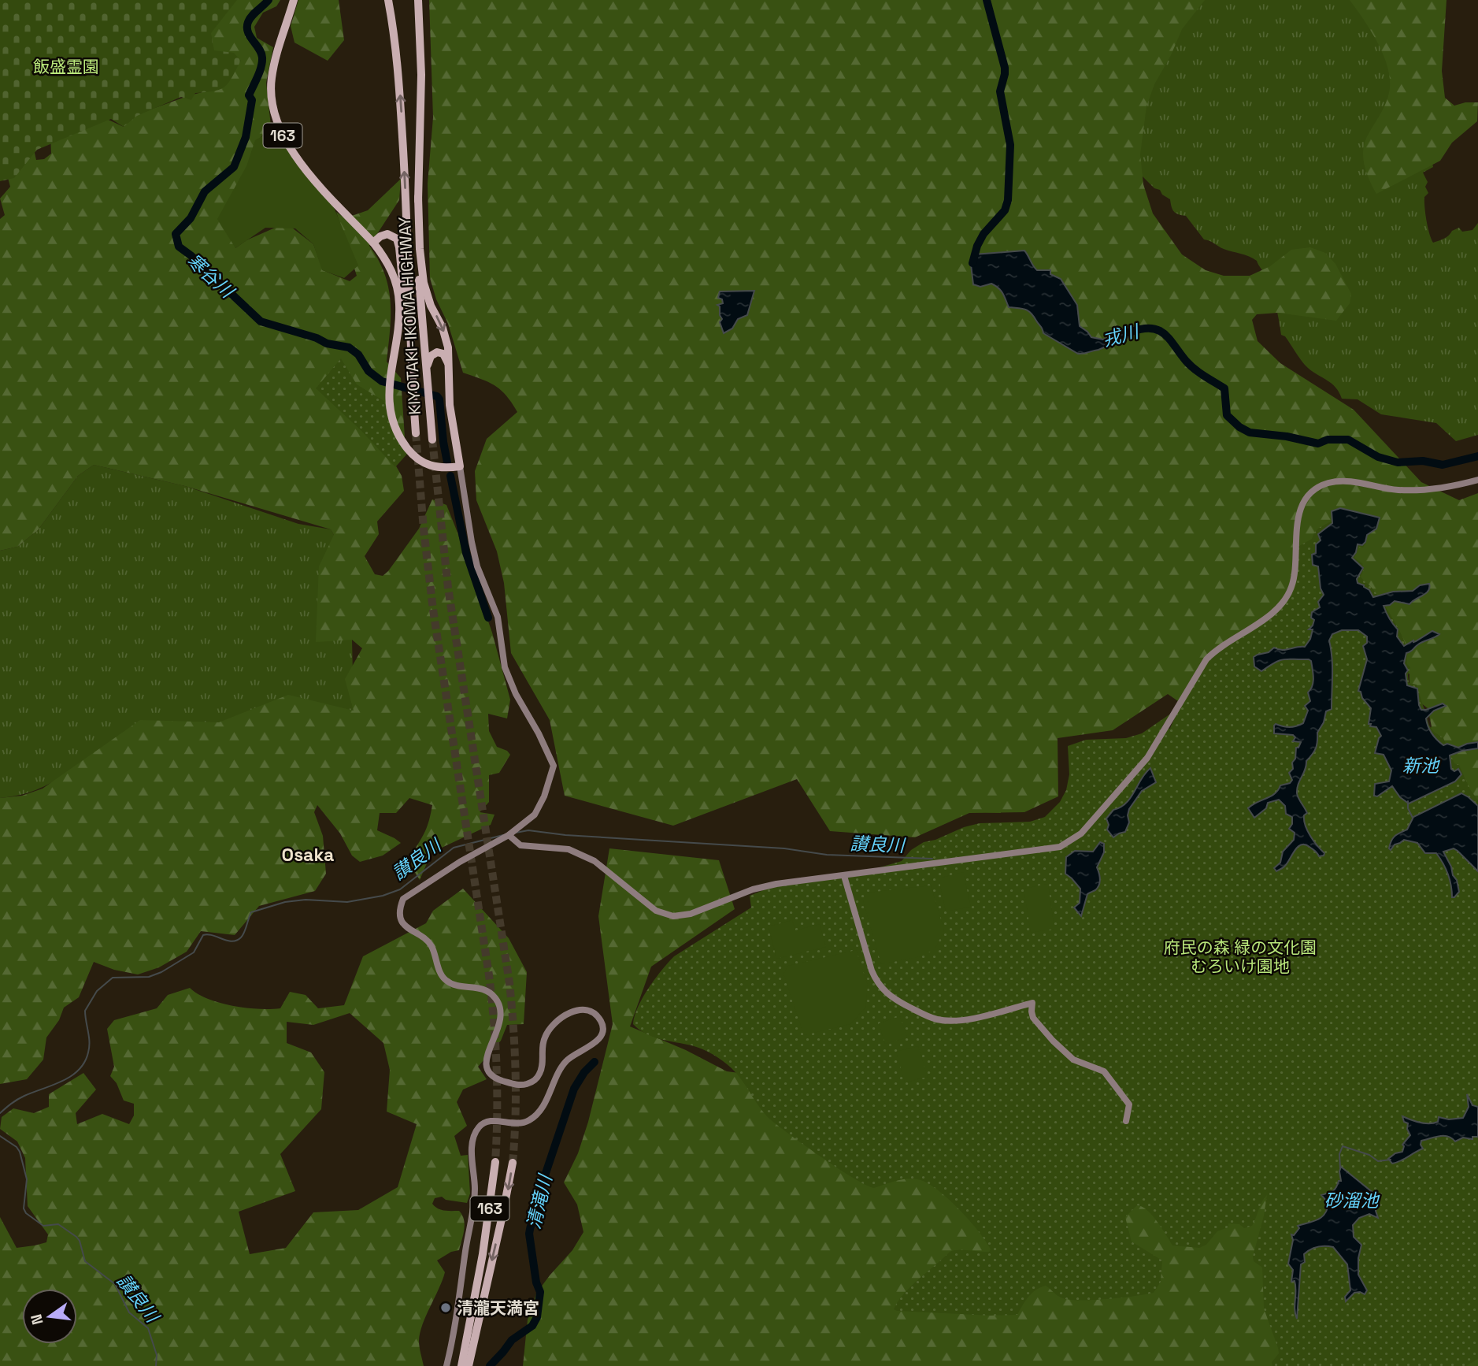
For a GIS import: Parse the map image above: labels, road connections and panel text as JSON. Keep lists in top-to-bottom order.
{
  "streets": {
    "highway": ["163", "KIYOTAKI-IKOMA HIGHWAY"]
  },
  "districts": ["Osaka"],
  "water": [
    "寒谷川",
    "戎川",
    "新池",
    "讃良川",
    "砂溜池",
    "清滝川"
  ],
  "parks": ["飯盛霊園", "府民の森 緑の文化園 むろいけ園地"],
  "places": ["清瀧天満宮"],
  "north": "left"
}
